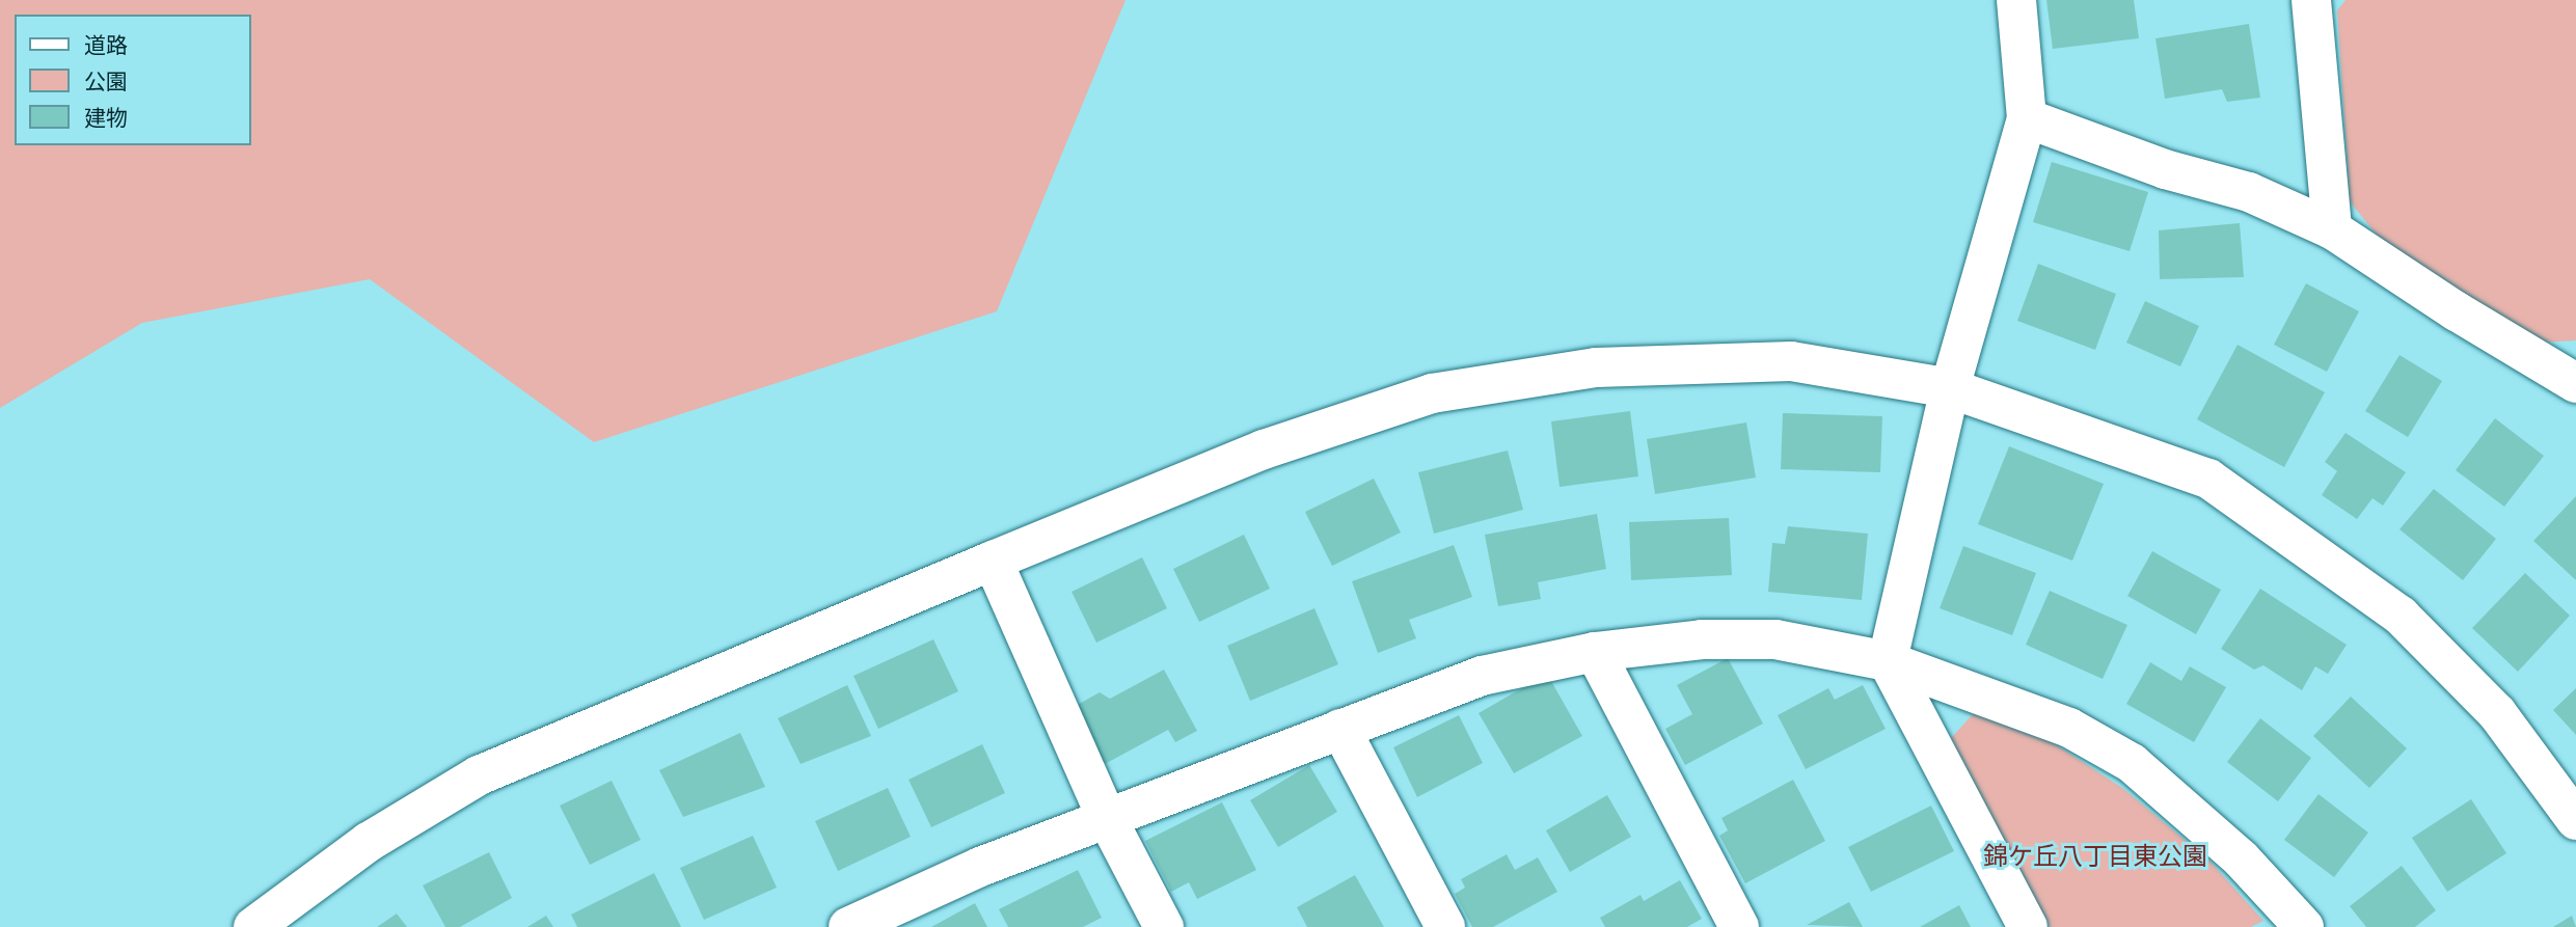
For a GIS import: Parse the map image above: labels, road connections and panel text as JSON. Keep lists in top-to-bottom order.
{
  "parks": ["錦ケ丘八丁目東公園"],
  "legend": ["道路", "公園", "建物"]
}
